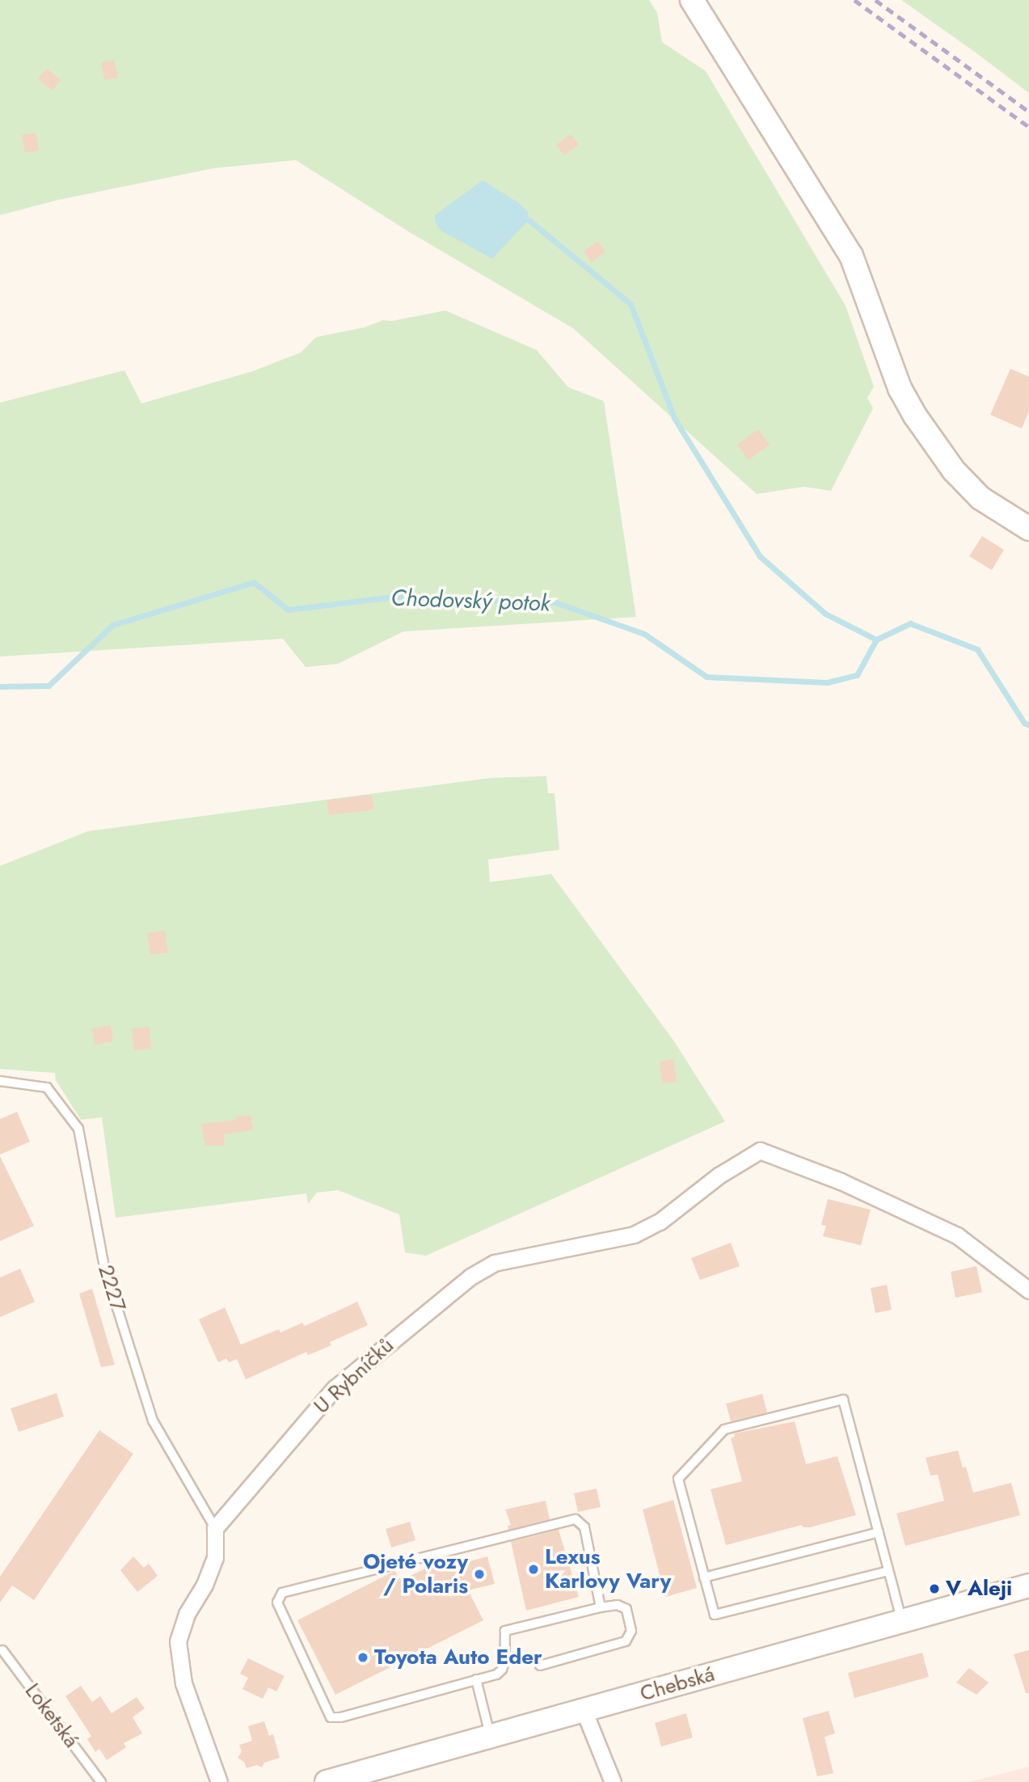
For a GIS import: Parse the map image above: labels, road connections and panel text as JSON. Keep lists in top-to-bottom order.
{
  "streets": {
    "street": ["U Rybníčků", "Chebská"],
    "lane": ["2227", "Loketská"]
  },
  "crossings": [
    ["2227", "U Rybníčků"]
  ],
  "water": ["Chodovský potok"],
  "places": [
    "Lexus Karlovy Vary",
    "Ojeté vozy / Polaris",
    "V Aleji",
    "Toyota Auto Eder"
  ]
}
